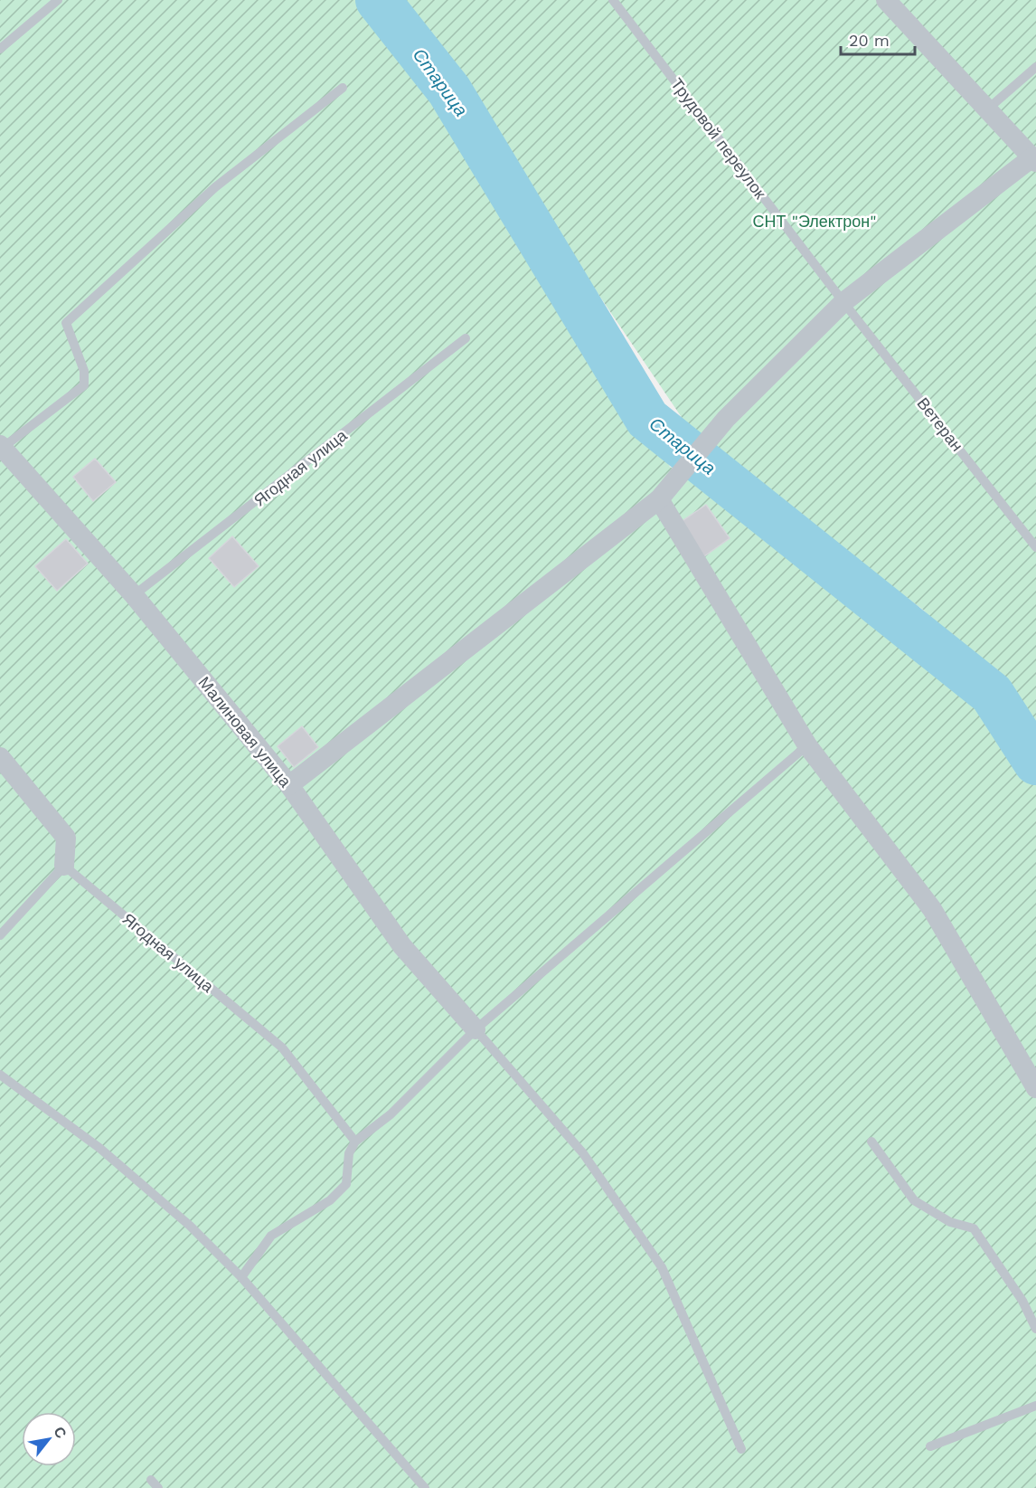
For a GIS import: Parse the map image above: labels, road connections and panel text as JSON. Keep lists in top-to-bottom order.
{
  "streets": {
    "street": ["Малиновая улица"],
    "lane": ["Трудовой переулок", "Ветеран", "Ягодная улица"]
  },
  "crossings": [
    ["Трудовой переулок", "Ветеран"],
    ["Ягодная улица", "Малиновая улица"]
  ],
  "water": ["Старица"],
  "parks": ["СНТ \"Электрон\""],
  "scale_bar": "20 m",
  "north": "top right"
}
